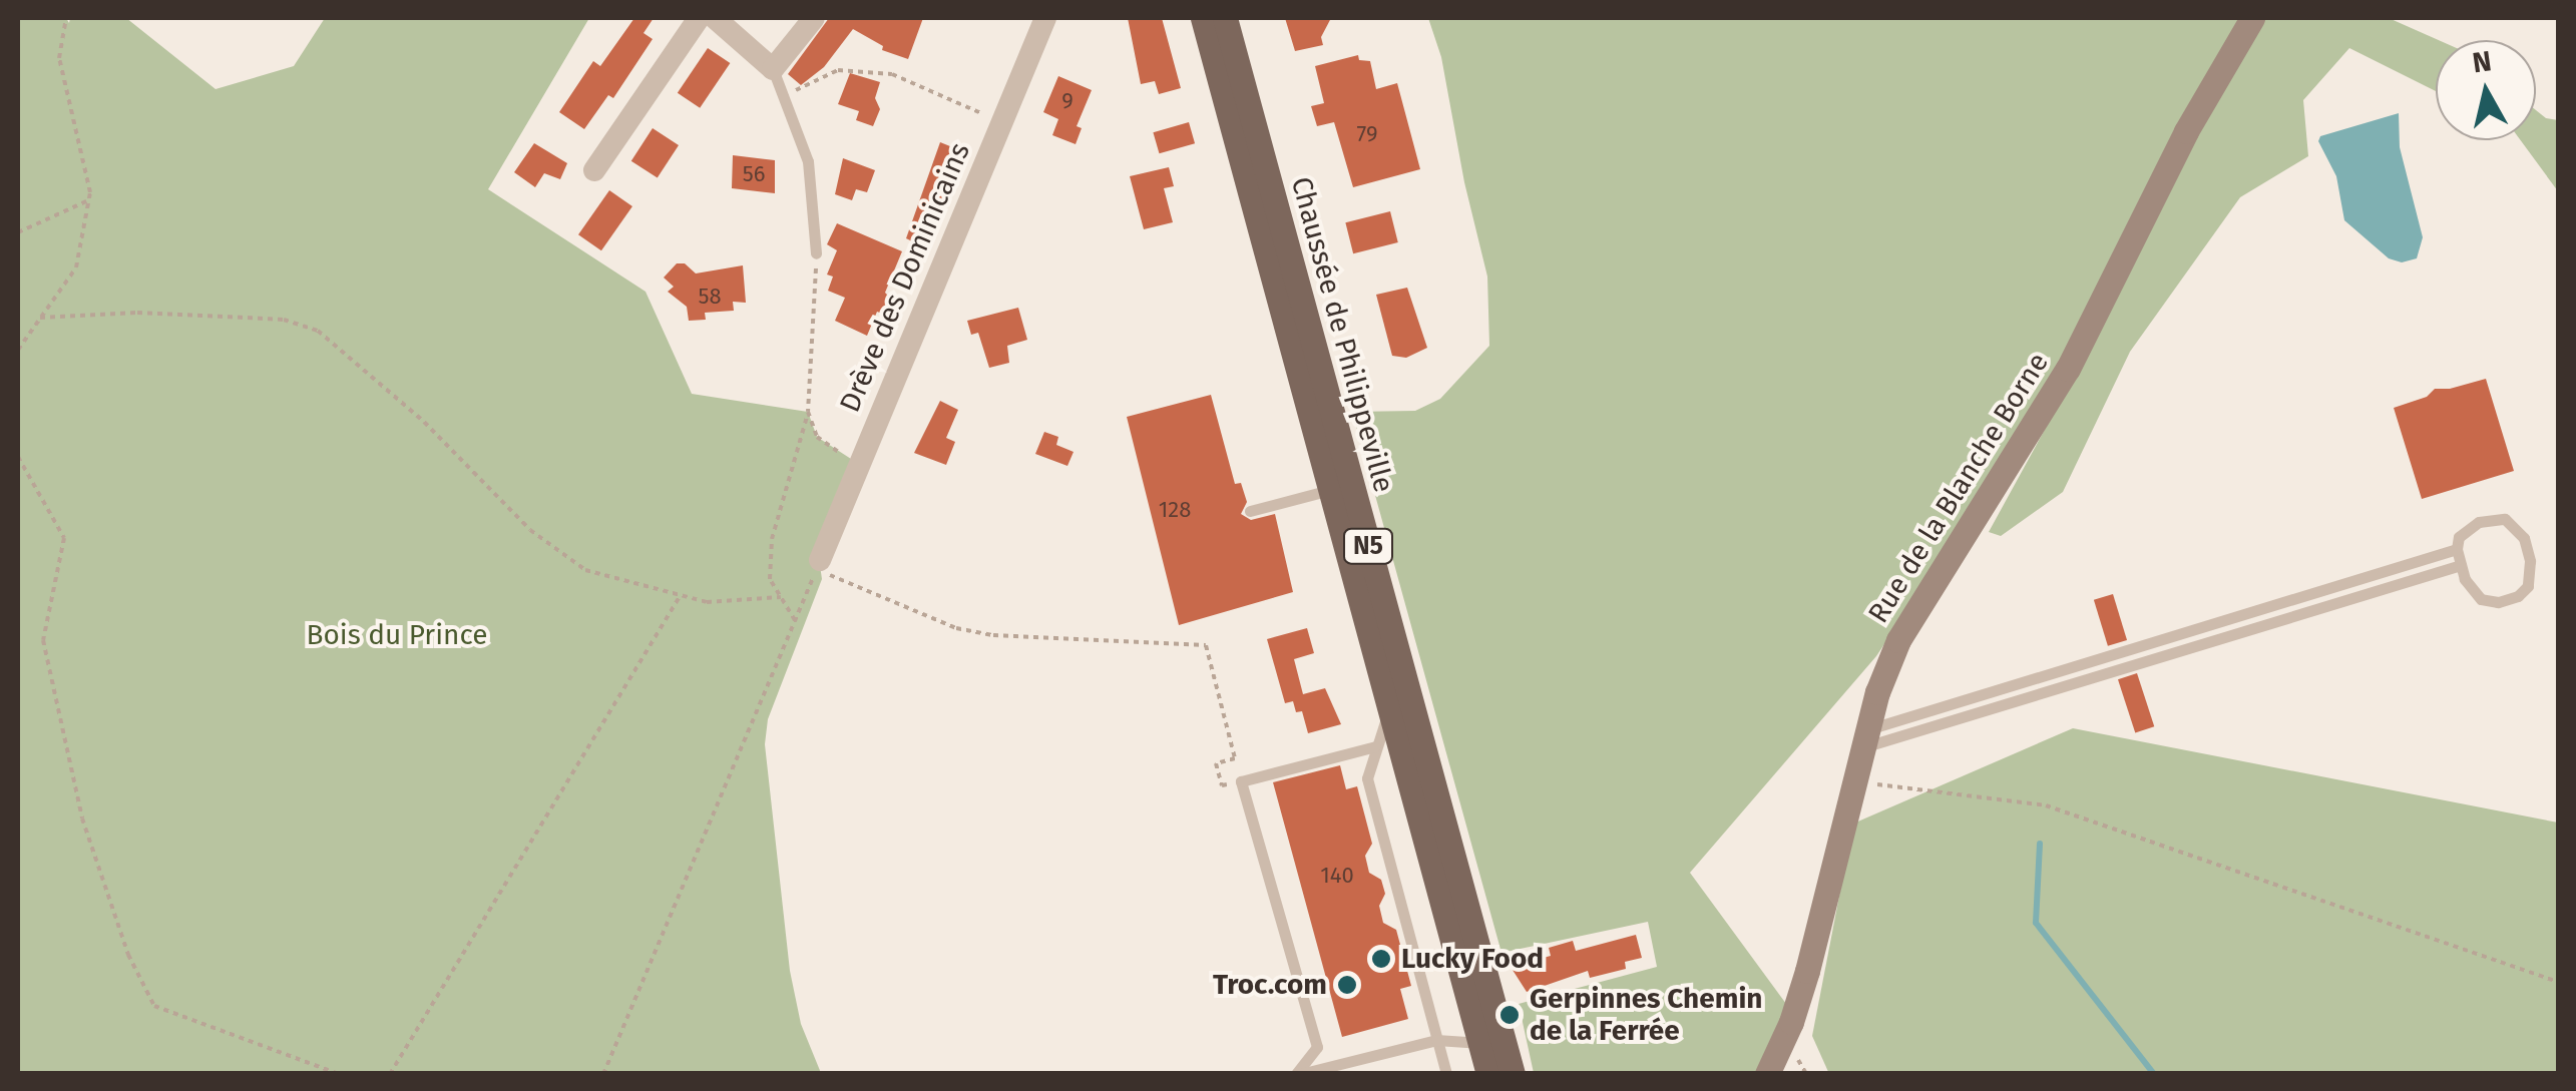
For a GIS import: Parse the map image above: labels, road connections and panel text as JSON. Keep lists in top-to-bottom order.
{
  "streets": {
    "main road": ["Chaussée de Philippeville", "N5"],
    "street": ["Drève des Dominicains", "Rue de la Blanche Borne"]
  },
  "parks": ["Bois du Prince"],
  "places": ["Lucky Food", "Troc.com", "Gerpinnes Chemin de la Ferrée"],
  "house_numbers": [
    "9",
    "79",
    "56",
    "58",
    "128",
    "140"
  ],
  "north": "top"
}
